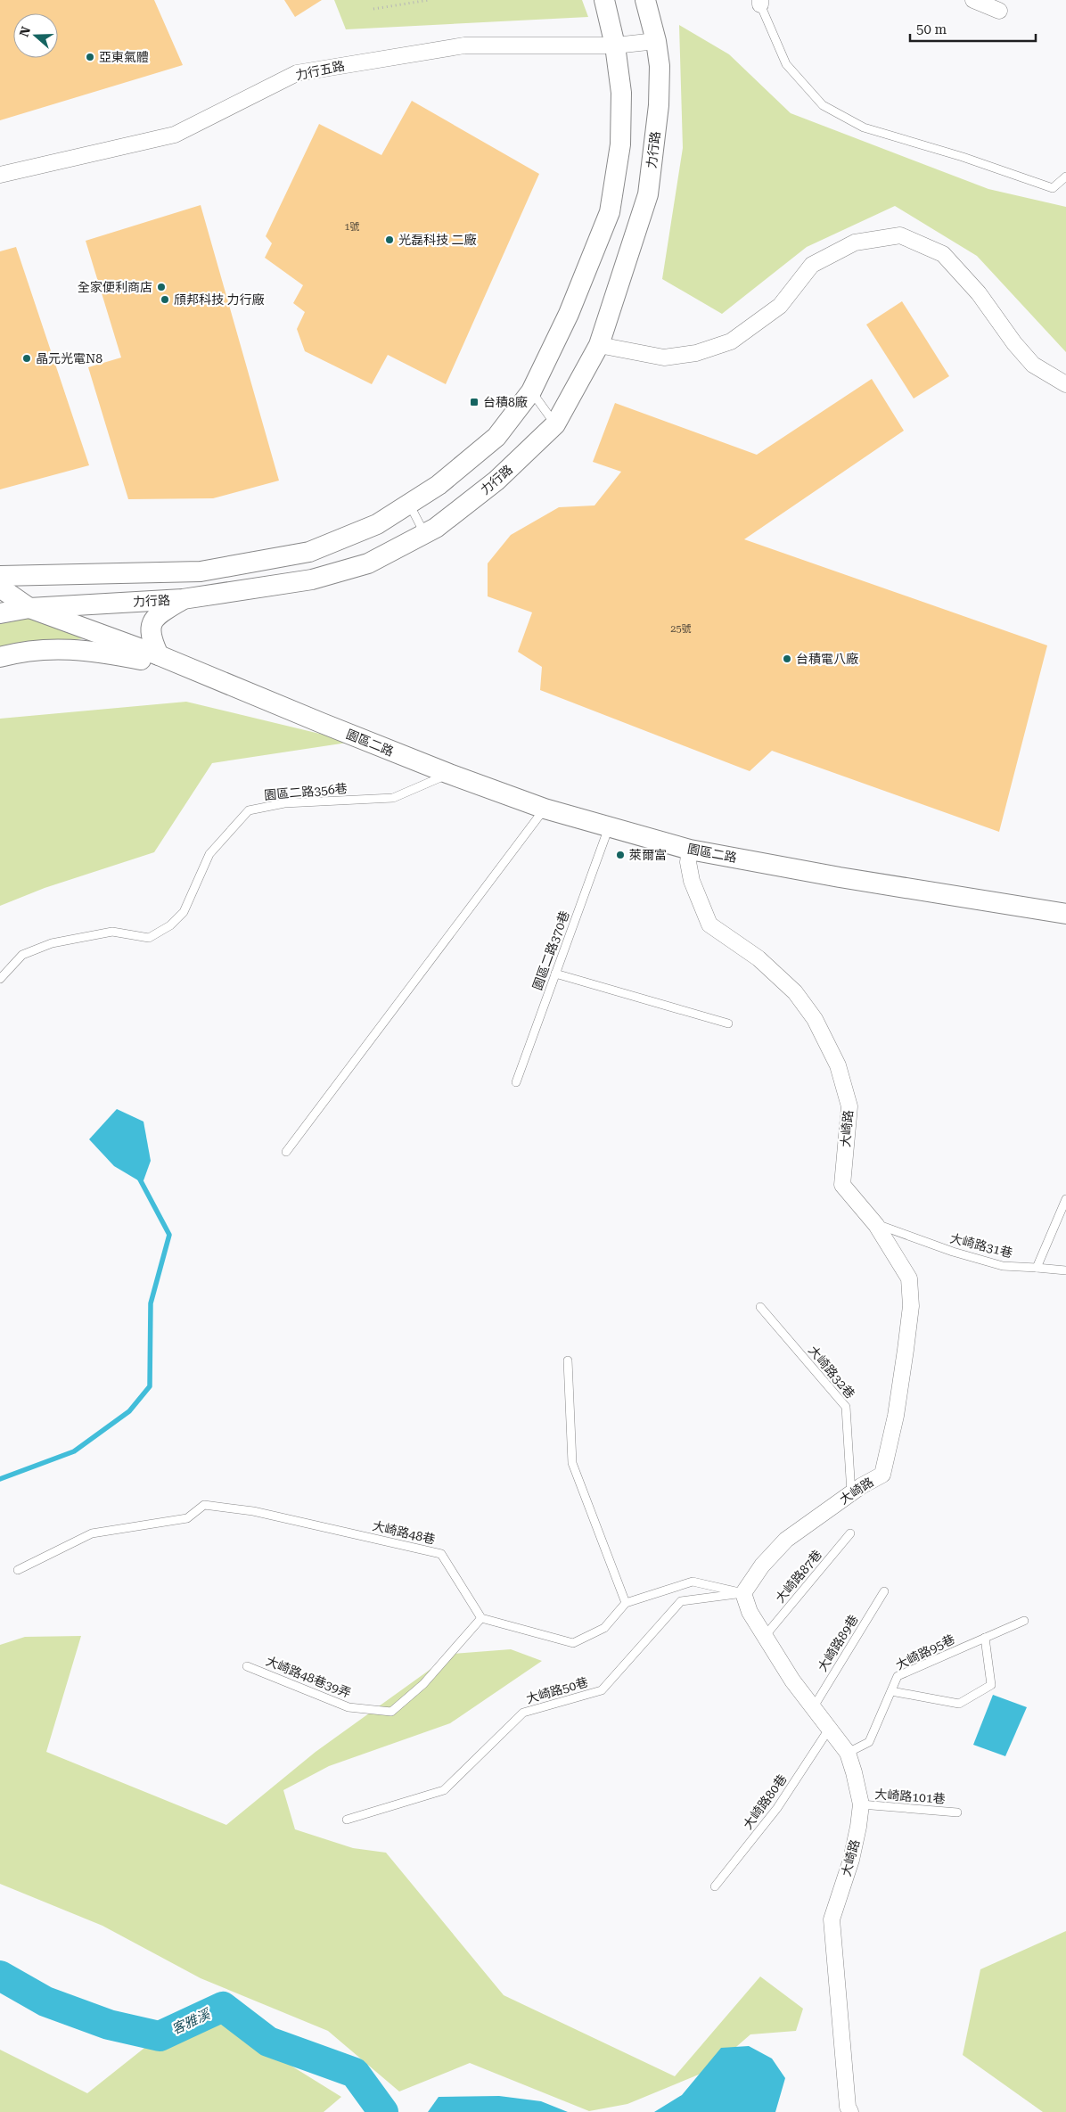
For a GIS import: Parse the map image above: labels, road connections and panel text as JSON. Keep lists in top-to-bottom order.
{
  "streets": {
    "street": [
      "力行五路",
      "力行路",
      "園區二路",
      "大崎路"
    ],
    "lane": [
      "園區二路356巷",
      "園區二路370巷",
      "大崎路31巷",
      "大崎路32巷",
      "大崎路48巷",
      "大崎路87巷",
      "大崎路89巷",
      "大崎路95巷",
      "大崎路48巷39弄",
      "大崎路50巷",
      "大崎路101巷",
      "大崎路80巷"
    ]
  },
  "crossings": [
    ["力行五路", "力行路"],
    ["力行路", "園區二路"],
    ["園區二路", "園區二路356巷"],
    ["園區二路", "園區二路370巷"],
    ["園區二路", "大崎路"],
    ["大崎路", "大崎路31巷"],
    ["大崎路", "大崎路32巷"],
    ["大崎路", "大崎路87巷"],
    ["大崎路", "大崎路89巷"],
    ["大崎路", "大崎路95巷"],
    ["大崎路", "大崎路50巷"],
    ["大崎路", "大崎路101巷"],
    ["大崎路", "大崎路80巷"],
    ["大崎路48巷", "大崎路48巷39弄"]
  ],
  "water": ["客雅溪"],
  "places": {
    "other": [
      "亞東氣體",
      "光磊科技 二廠",
      "全家便利商店",
      "頎邦科技 力行廠",
      "晶元光電N8",
      "台積電八廠",
      "萊爾富"
    ],
    "transit": ["台積8廠"]
  },
  "house_numbers": ["1號", "25號"],
  "scale_bar": "50 m",
  "north": "left"
}
